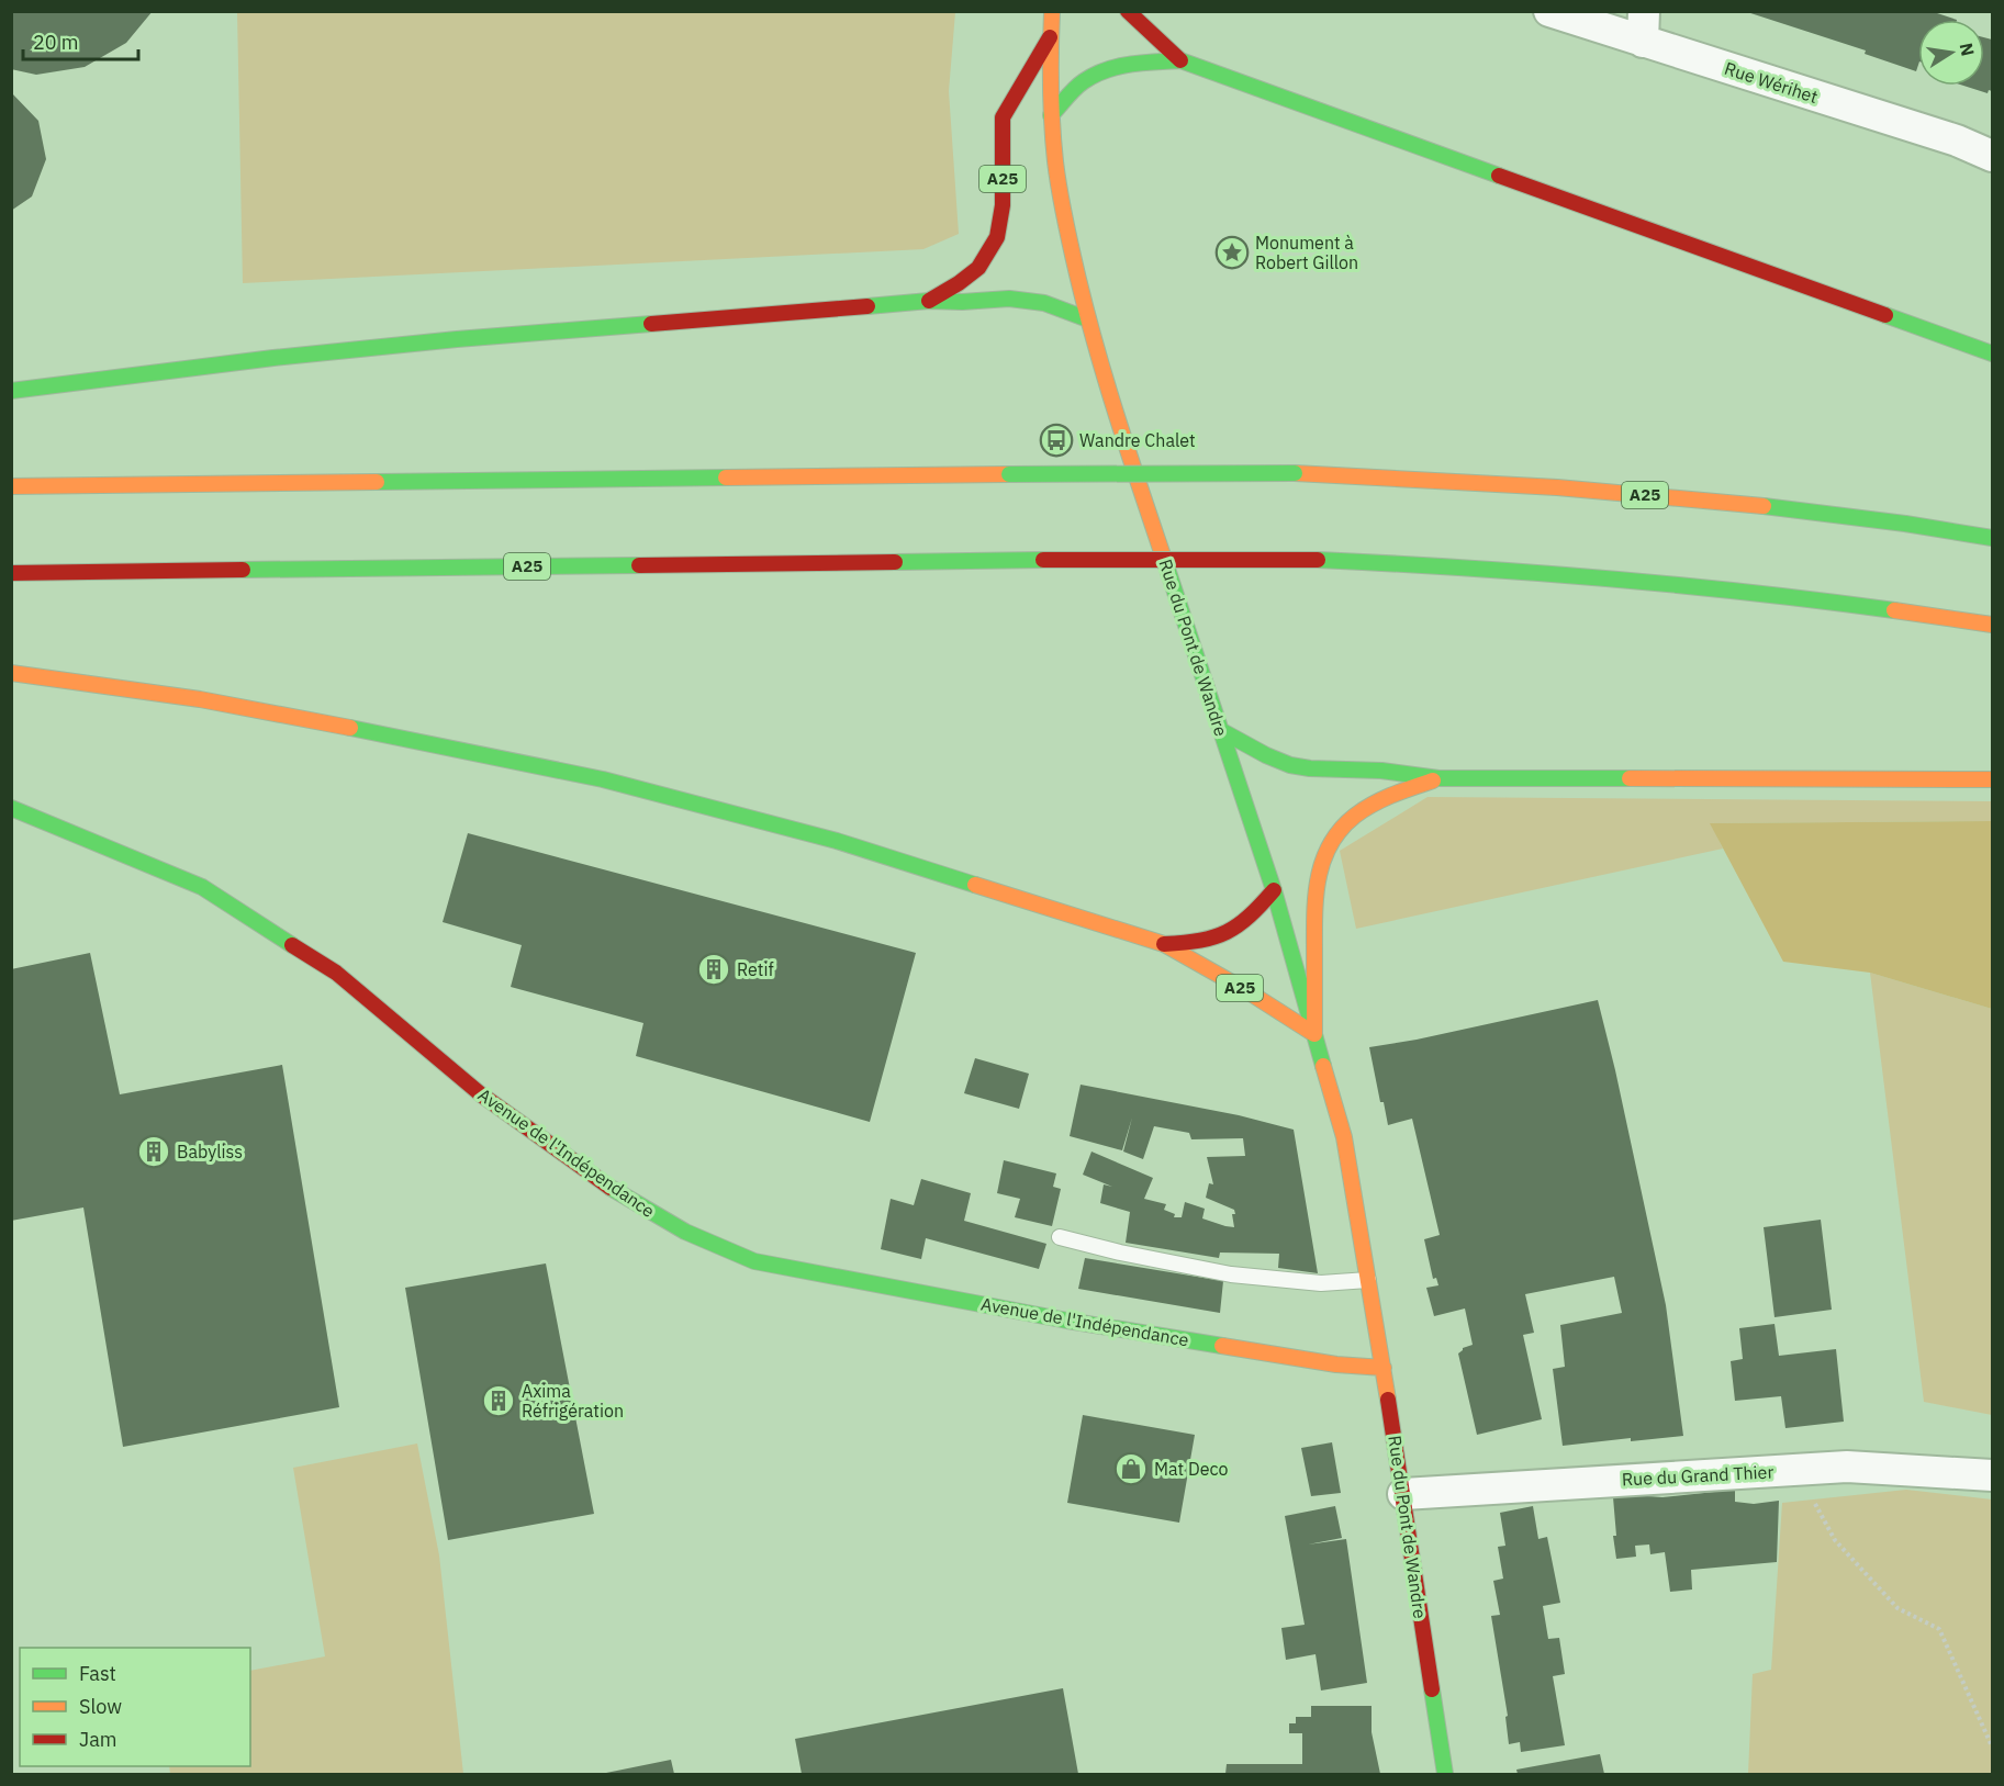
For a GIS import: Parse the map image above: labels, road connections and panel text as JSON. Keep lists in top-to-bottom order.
{
  "streets": {
    "main road": ["A25", "Rue du Pont de Wandre", "Avenue de l'Indépendance"],
    "street": ["Rue Wérihet", "Rue du Grand Thier"]
  },
  "crossings": [
    ["A25", "Rue du Pont de Wandre"],
    ["Rue du Pont de Wandre", "Avenue de l'Indépendance"],
    ["Rue du Pont de Wandre", "Rue du Grand Thier"]
  ],
  "places": {
    "place": ["Monument à Robert Gillon"],
    "bus stop": ["Wandre Chalet"],
    "building": ["Retif", "Babyliss", "Axima Réfrigération"],
    "shop": ["Mat Deco"]
  },
  "legend": ["Fast", "Slow", "Jam"],
  "scale_bar": "20 m",
  "north": "right"
}
